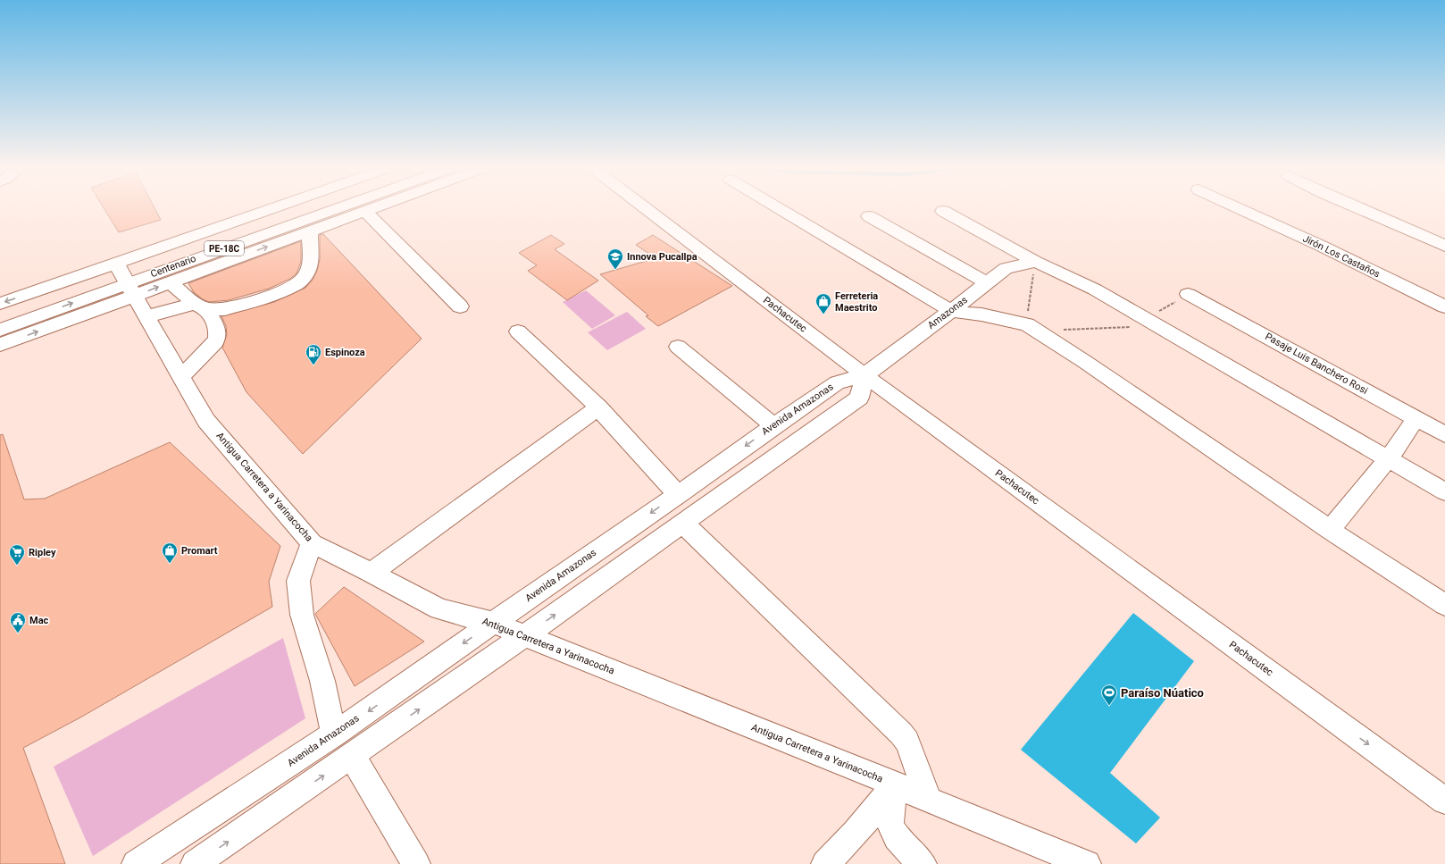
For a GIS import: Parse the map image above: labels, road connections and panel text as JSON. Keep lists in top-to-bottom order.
{
  "streets": {
    "main road": [
      "PE-18C",
      "Jirón Los Castaños",
      "Centenario",
      "Amazonas",
      "Pachacutec",
      "Pasaje Luis Banchero Rosi",
      "Avenida Amazonas",
      "Antigua Carretera a Yarinacocha"
    ]
  },
  "crossings": [
    ["Centenario", "Antigua Carretera a Yarinacocha"],
    ["Amazonas", "Pachacutec"],
    ["Amazonas", "Avenida Amazonas"],
    ["Pachacutec", "Avenida Amazonas"],
    ["Avenida Amazonas", "Antigua Carretera a Yarinacocha"]
  ],
  "places": {
    "school or university": ["Innova Pucallpa"],
    "shop": ["Ferreteria Maestrito", "Promart"],
    "fuel station": ["Espinoza"],
    "supermarket": ["Ripley"],
    "public building": ["Mac"],
    "sports": ["Paraíso Núatico"]
  }
}
